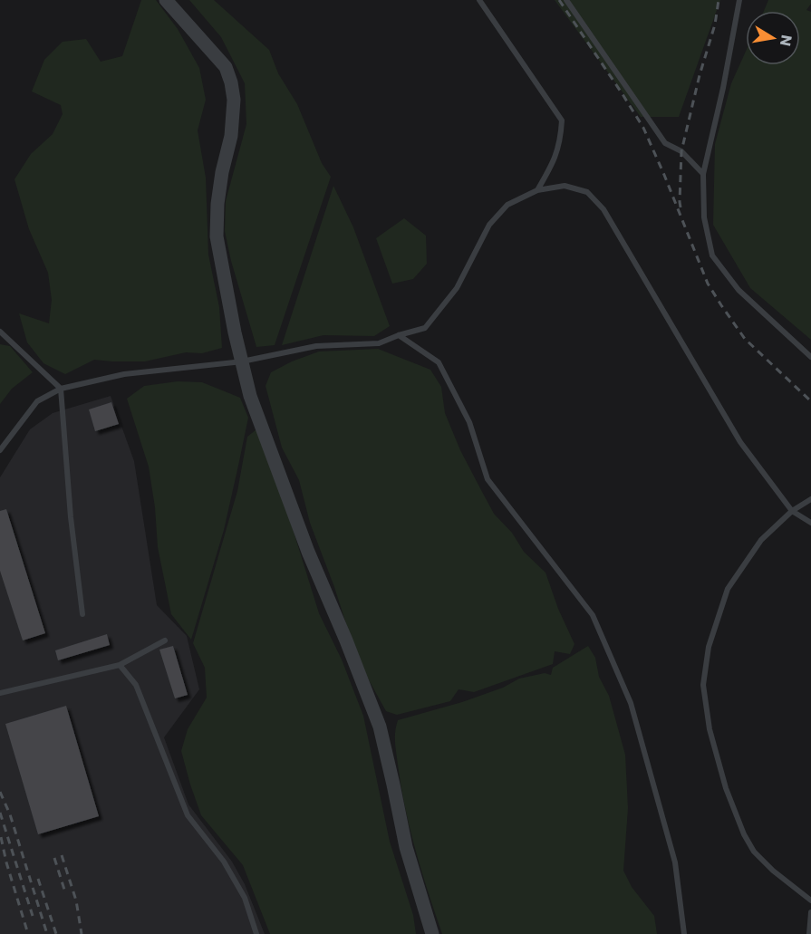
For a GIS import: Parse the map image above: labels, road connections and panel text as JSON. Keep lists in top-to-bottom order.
{
  "north": "right"
}
